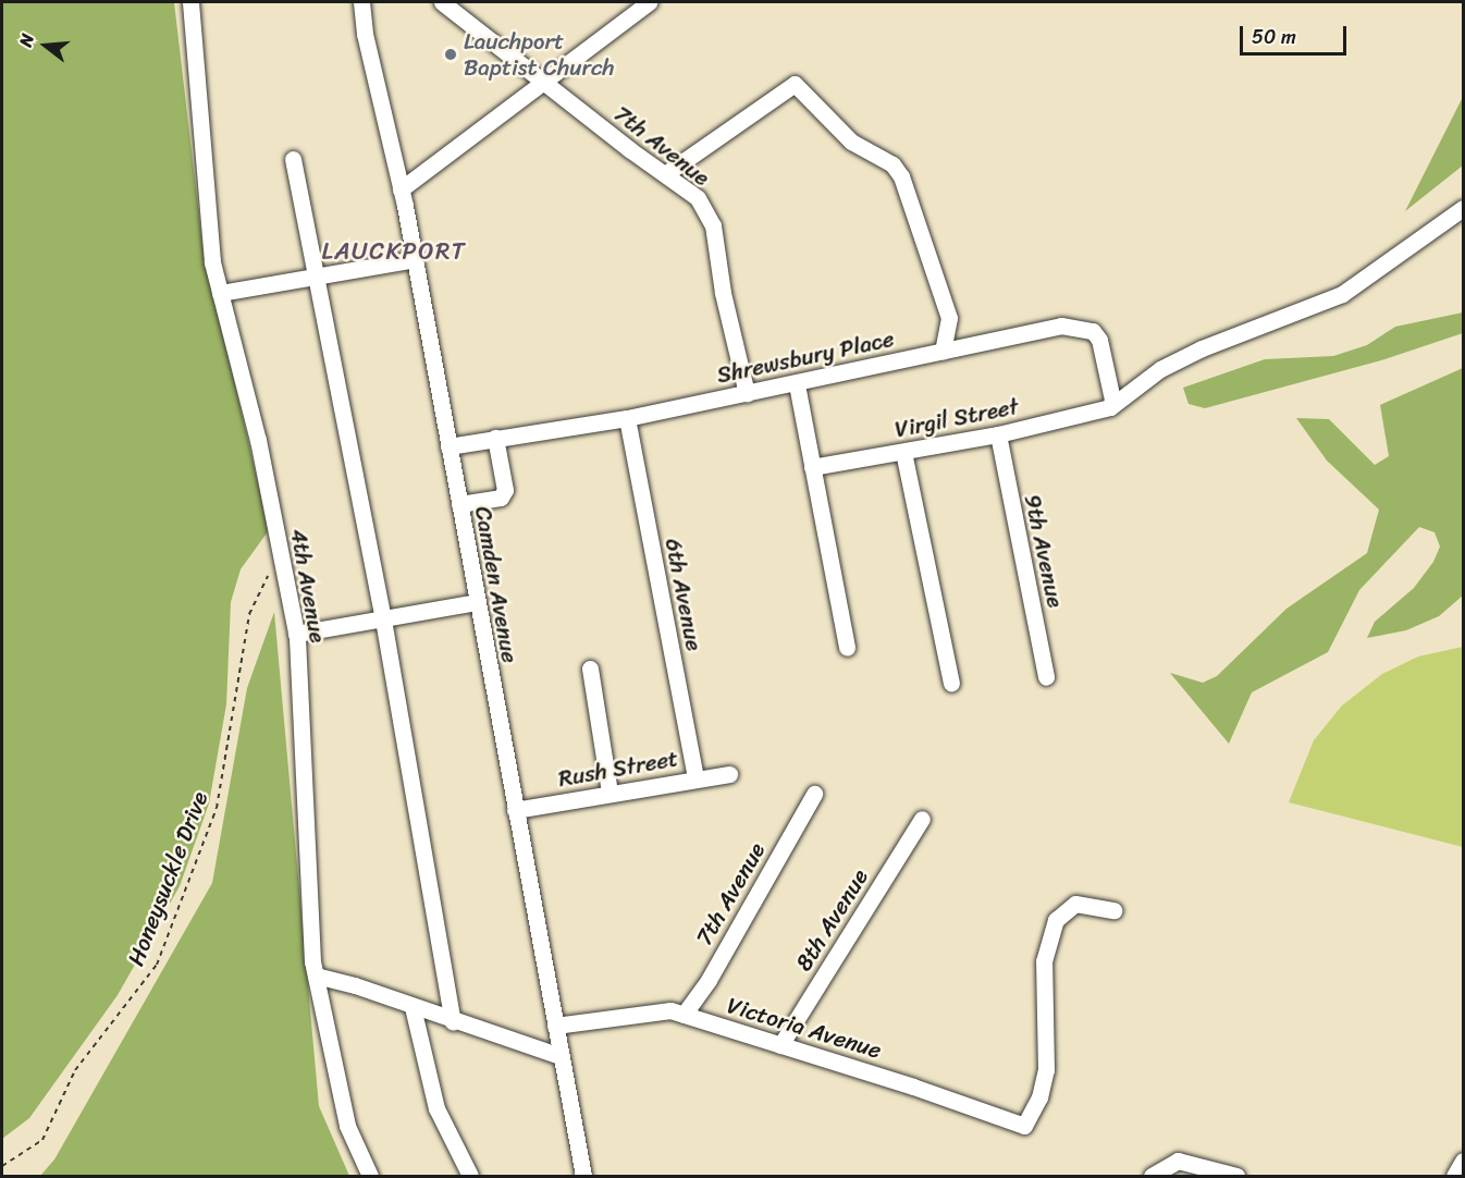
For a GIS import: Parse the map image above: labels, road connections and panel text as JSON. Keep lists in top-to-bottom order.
{
  "streets": {
    "street": [
      "7th Avenue",
      "Shrewsbury Place",
      "Virgil Street",
      "9th Avenue",
      "Camden Avenue",
      "4th Avenue",
      "6th Avenue",
      "Rush Street",
      "8th Avenue",
      "Victoria Avenue"
    ],
    "path": ["Honeysuckle Drive"]
  },
  "crossings": [
    ["7th Avenue", "Shrewsbury Place"],
    ["7th Avenue", "Victoria Avenue"],
    ["Shrewsbury Place", "Virgil Street"],
    ["Shrewsbury Place", "Camden Avenue"],
    ["Shrewsbury Place", "6th Avenue"],
    ["Virgil Street", "9th Avenue"],
    ["Camden Avenue", "Rush Street"],
    ["Camden Avenue", "Victoria Avenue"],
    ["4th Avenue", "Honeysuckle Drive"],
    ["6th Avenue", "Rush Street"],
    ["8th Avenue", "Victoria Avenue"]
  ],
  "districts": ["LAUCKPORT"],
  "places": ["Lauchport Baptist Church"],
  "scale_bar": "50 m",
  "north": "left"
}
